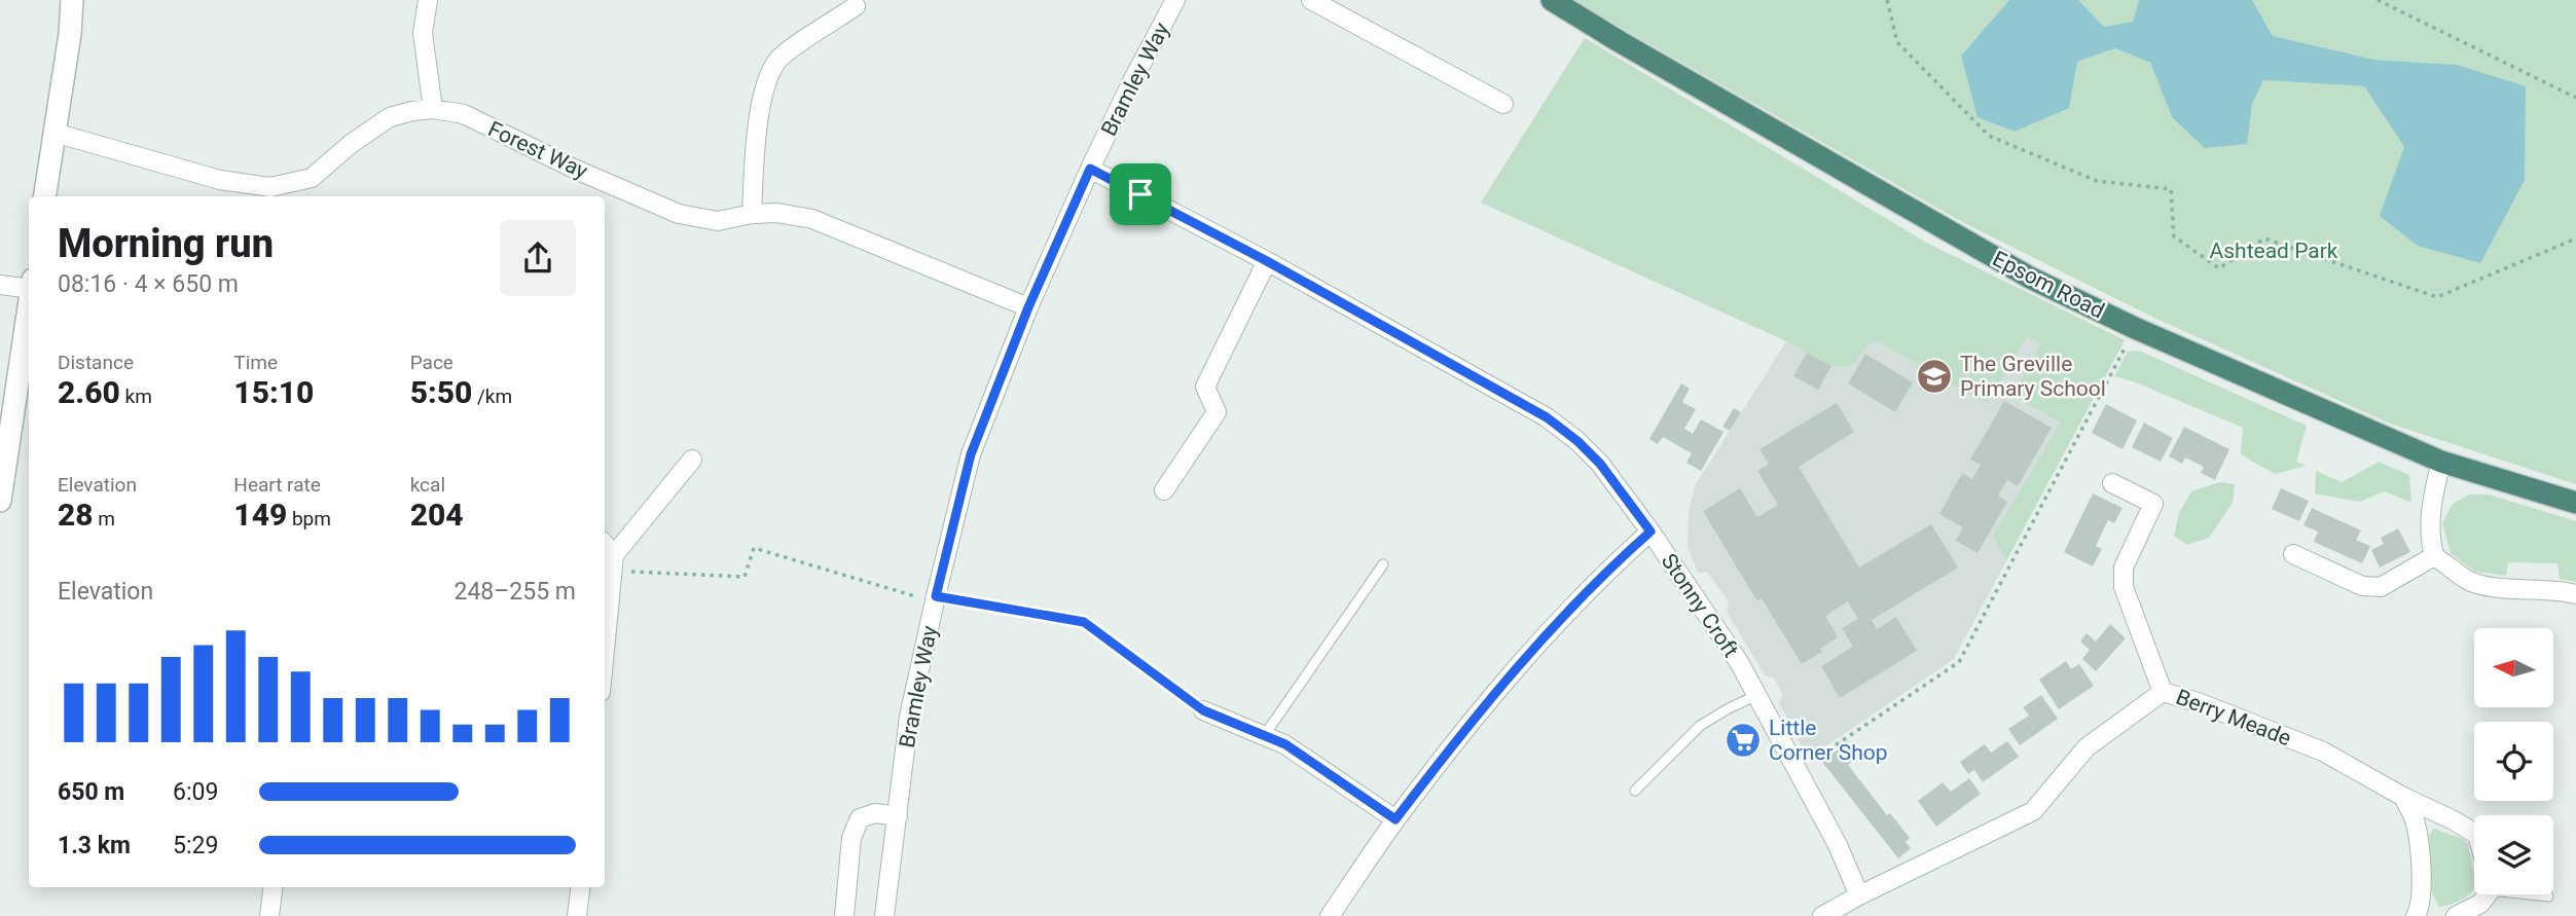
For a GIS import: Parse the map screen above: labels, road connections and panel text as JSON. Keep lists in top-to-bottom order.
{
  "streets": {
    "highway": ["Epsom Road"],
    "street": [
      "Bramley Way",
      "Forest Way",
      "Stonny Croft",
      "Berry Meade"
    ]
  },
  "crossings": [
    ["Bramley Way", "Forest Way"],
    ["Bramley Way", "Stonny Croft"],
    ["Stonny Croft", "Berry Meade"]
  ],
  "parks": ["Ashtead Park"],
  "places": {
    "school or university": ["The Greville Primary School"],
    "supermarket": ["Little Corner Shop"]
  },
  "north": "left",
  "page": {
    "heading": ["Morning run", "08:16 · 4 × 650 m"],
    "stats": [
      ["Distance", "2.60 km"],
      ["Time", "15:10"],
      ["Pace", "5:50 /km"],
      ["Elevation", "28 m"],
      ["Heart rate", "149 bpm"],
      ["kcal", "204"]
    ],
    "chart": ["Elevation", "248–255 m"],
    "list": [
      {
        "name": "650 m",
        "note": "6:09"
      },
      {
        "name": "1.3 km",
        "note": "5:29"
      }
    ]
  }
}
